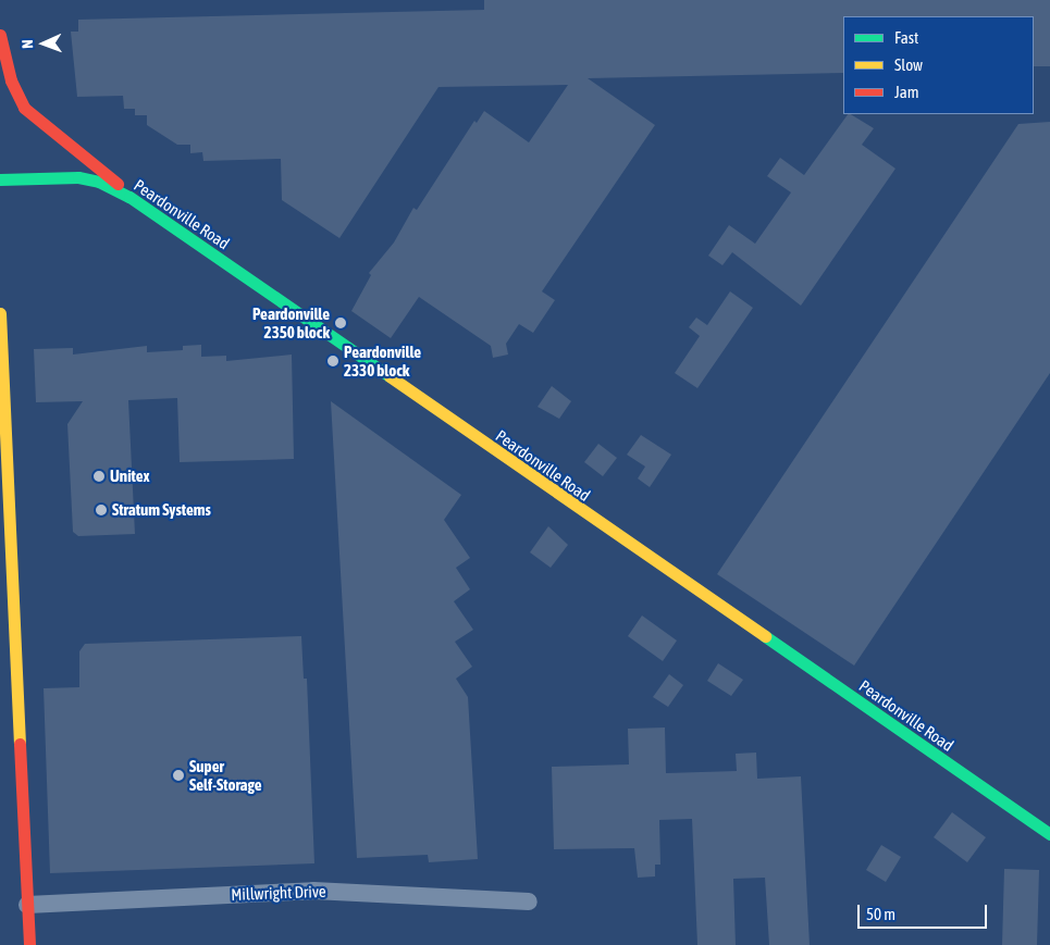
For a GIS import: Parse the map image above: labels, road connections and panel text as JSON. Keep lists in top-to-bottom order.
{
  "streets": {
    "street": ["Peardonville Road", "Millwright Drive"]
  },
  "places": [
    "Peardonville 2350 block",
    "Peardonville 2330 block",
    "Unitex",
    "Stratum Systems",
    "Super Self-Storage"
  ],
  "legend": ["Fast", "Slow", "Jam"],
  "scale_bar": "50 m",
  "north": "left"
}
